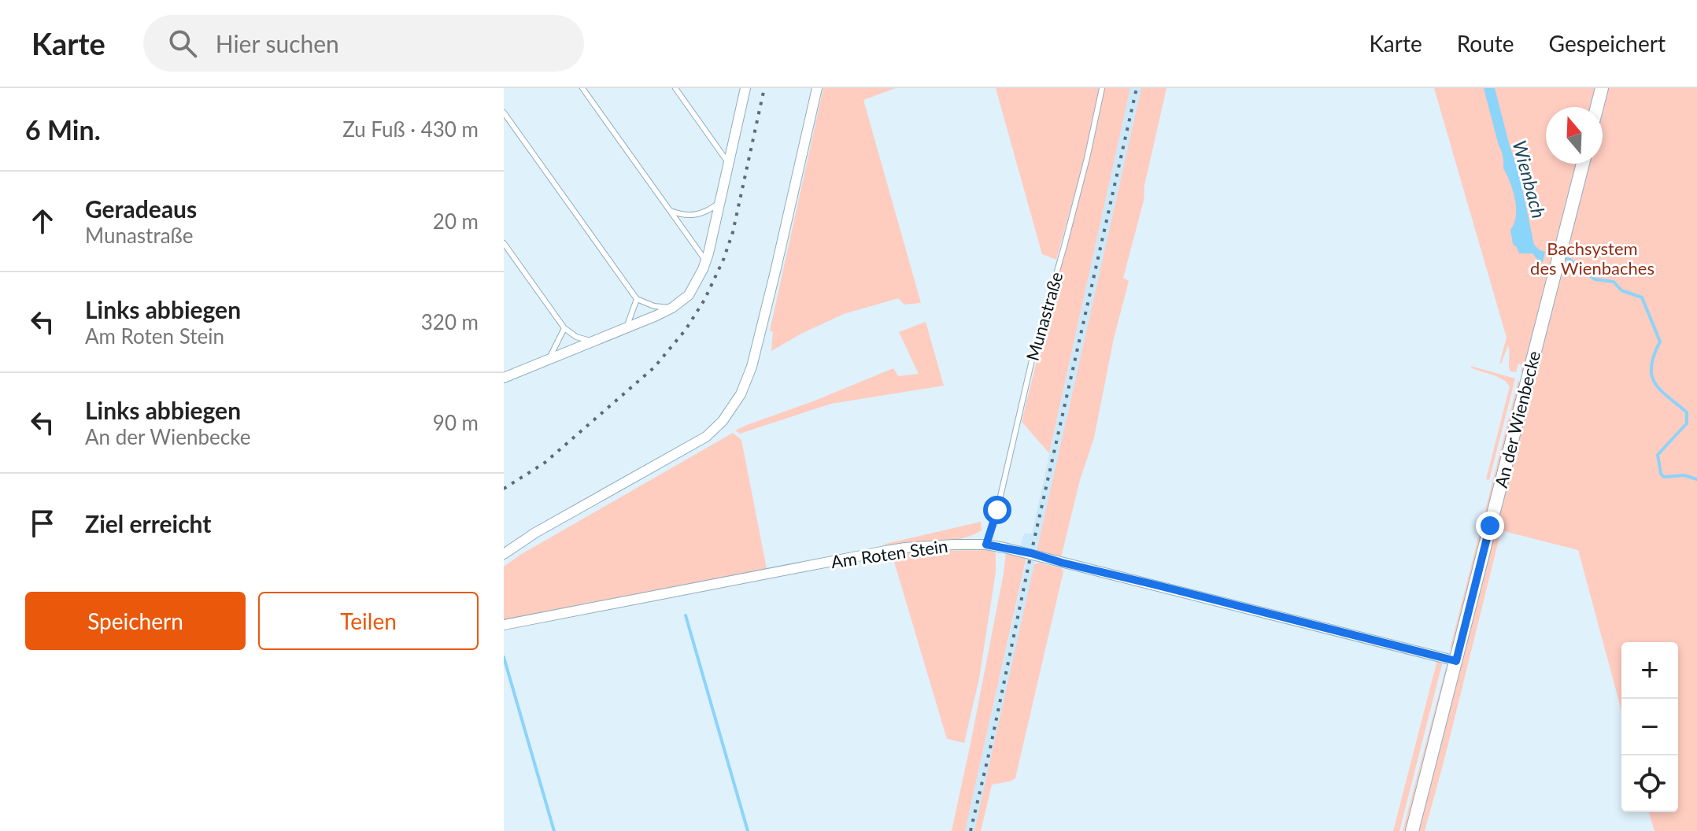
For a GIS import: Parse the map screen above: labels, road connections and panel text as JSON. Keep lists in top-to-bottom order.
{
  "streets": {
    "street": ["An der Wienbecke", "Am Roten Stein"],
    "lane": ["Munastraße"]
  },
  "crossings": [
    ["Munastraße", "Am Roten Stein"],
    ["An der Wienbecke", "Am Roten Stein"]
  ],
  "water": ["Wienbach"],
  "parks": ["Bachsystem des Wienbaches"],
  "north": "top",
  "page": {
    "header": "Karte",
    "search": "Hier suchen",
    "nav": ["Karte", "Route", "Gespeichert"],
    "heading": ["6 Min.", "Zu Fuß · 430 m"],
    "list": [
      ["Geradeaus", "Munastraße", "20 m"],
      ["Links abbiegen", "Am Roten Stein", "320 m"],
      ["Links abbiegen", "An der Wienbecke", "90 m"],
      "Ziel erreicht"
    ],
    "buttons": ["Speichern", "Teilen"],
    "map_buttons": ["+", "−"]
  }
}
